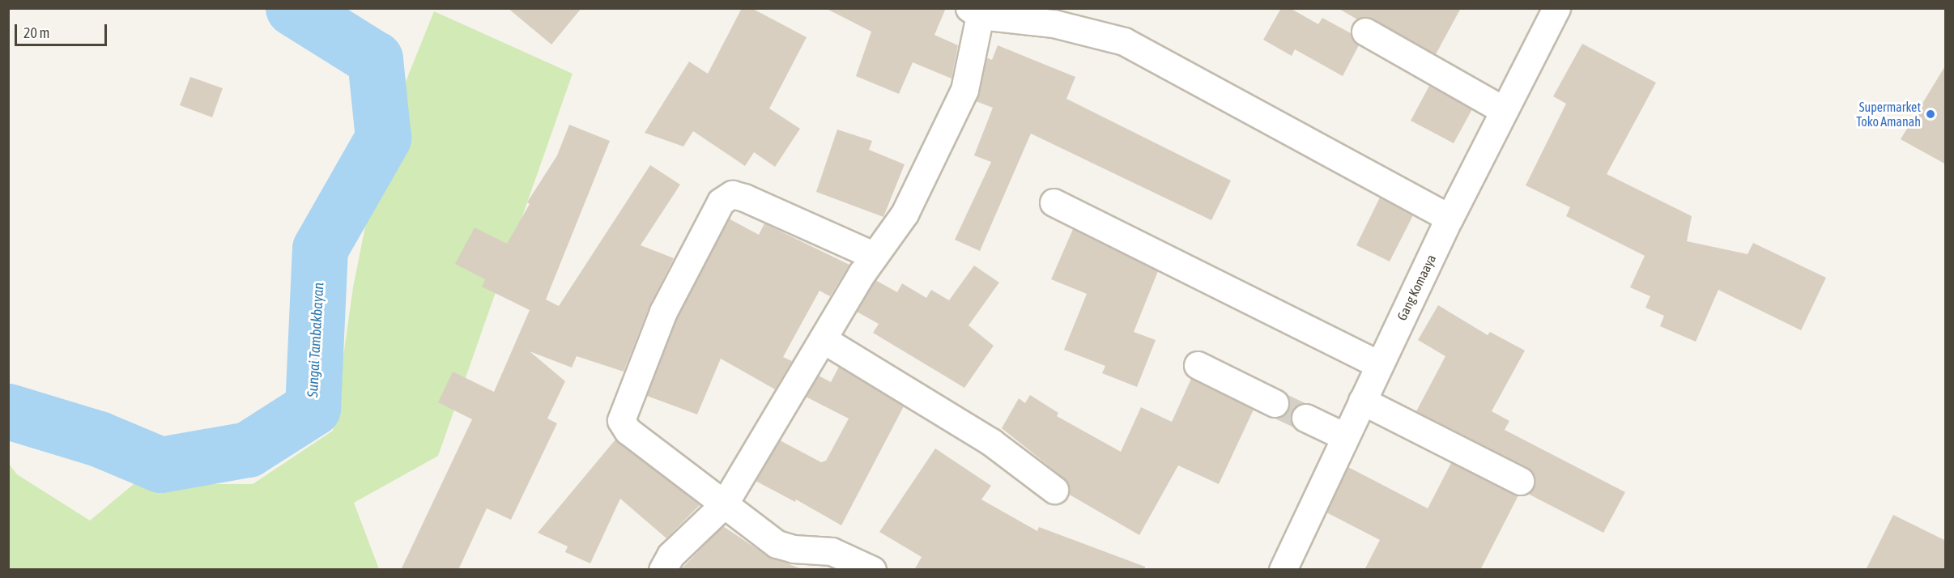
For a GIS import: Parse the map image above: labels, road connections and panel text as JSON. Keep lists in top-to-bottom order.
{
  "streets": {
    "street": ["Gang Komaaya"]
  },
  "water": ["Sungai Tambakbayan"],
  "places": ["Supermarket Toko Amanah"],
  "scale_bar": "20 m"
}
